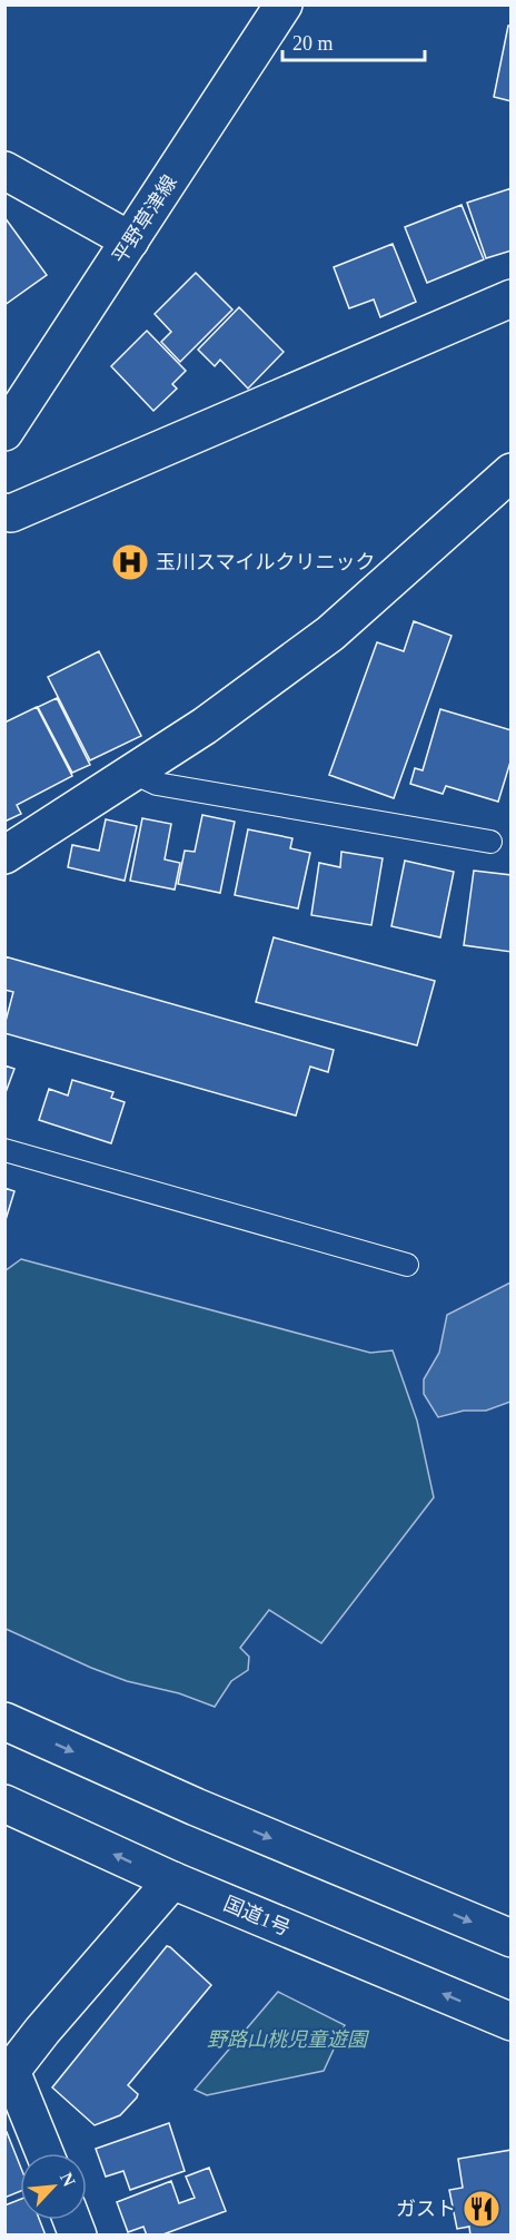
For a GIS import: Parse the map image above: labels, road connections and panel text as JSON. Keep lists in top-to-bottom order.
{
  "streets": {
    "main road": ["平野草津線", "国道1号"]
  },
  "parks": ["野路山桃児童遊園"],
  "places": {
    "hospital": ["玉川スマイルクリニック"],
    "restaurant": ["ガスト"]
  },
  "scale_bar": "20 m",
  "north": "top right"
}
